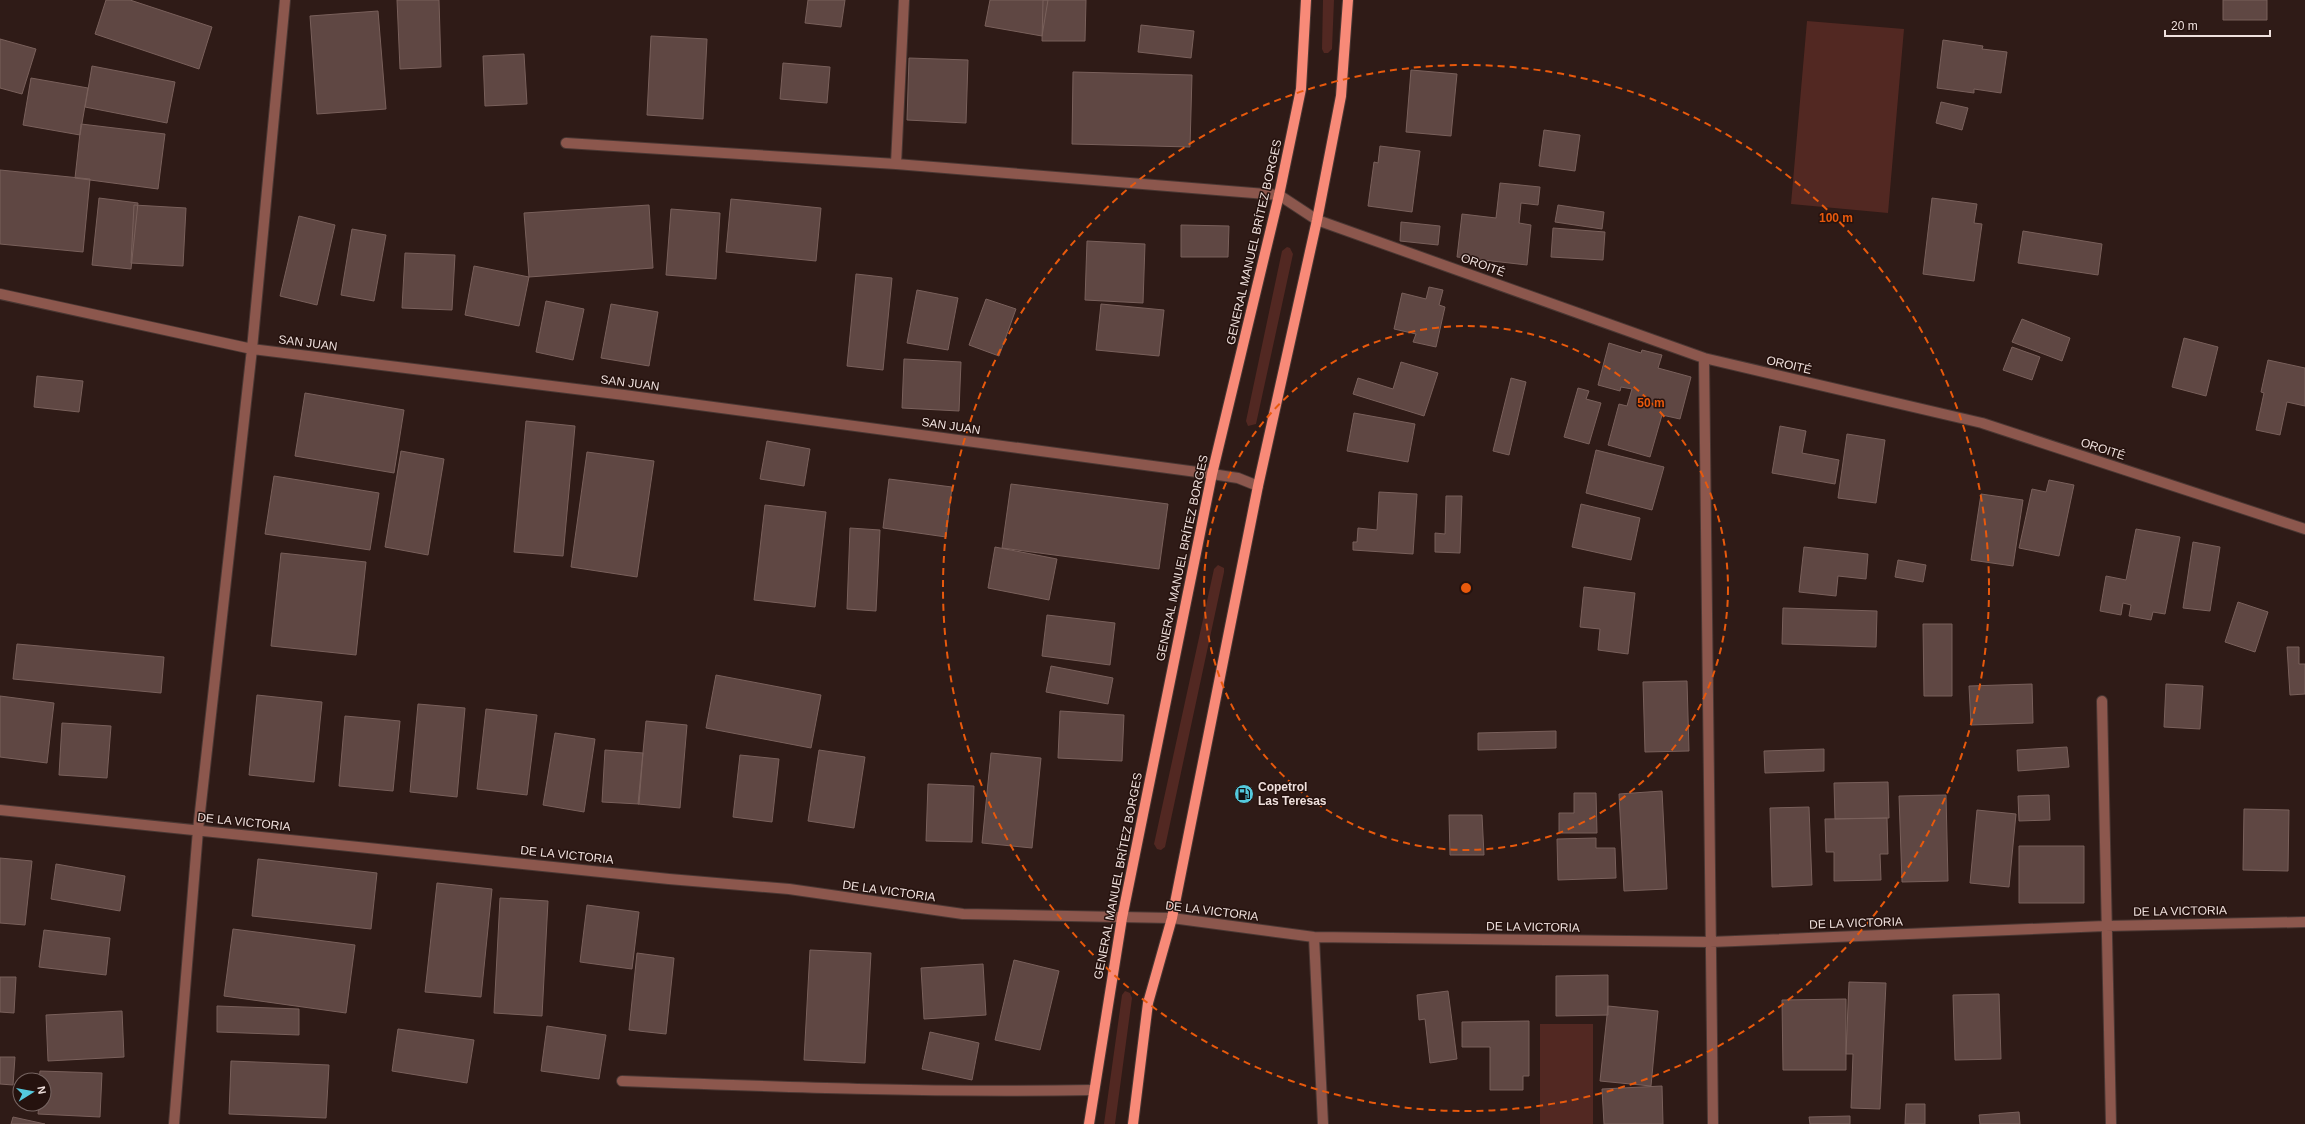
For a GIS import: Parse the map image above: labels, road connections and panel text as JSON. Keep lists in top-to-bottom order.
{
  "streets": {
    "main road": ["GENERAL MANUEL BRÍTEZ BORGES"],
    "street": ["OROITÉ", "SAN JUAN", "DE LA VICTORIA"]
  },
  "crossings": [
    ["GENERAL MANUEL BRÍTEZ BORGES", "OROITÉ"],
    ["GENERAL MANUEL BRÍTEZ BORGES", "SAN JUAN"],
    ["GENERAL MANUEL BRÍTEZ BORGES", "DE LA VICTORIA"]
  ],
  "places": {
    "fuel station": ["Copetrol Las Teresas"]
  },
  "scale_bar": "20 m",
  "north": "right",
  "rings": ["100 m", "50 m"]
}
